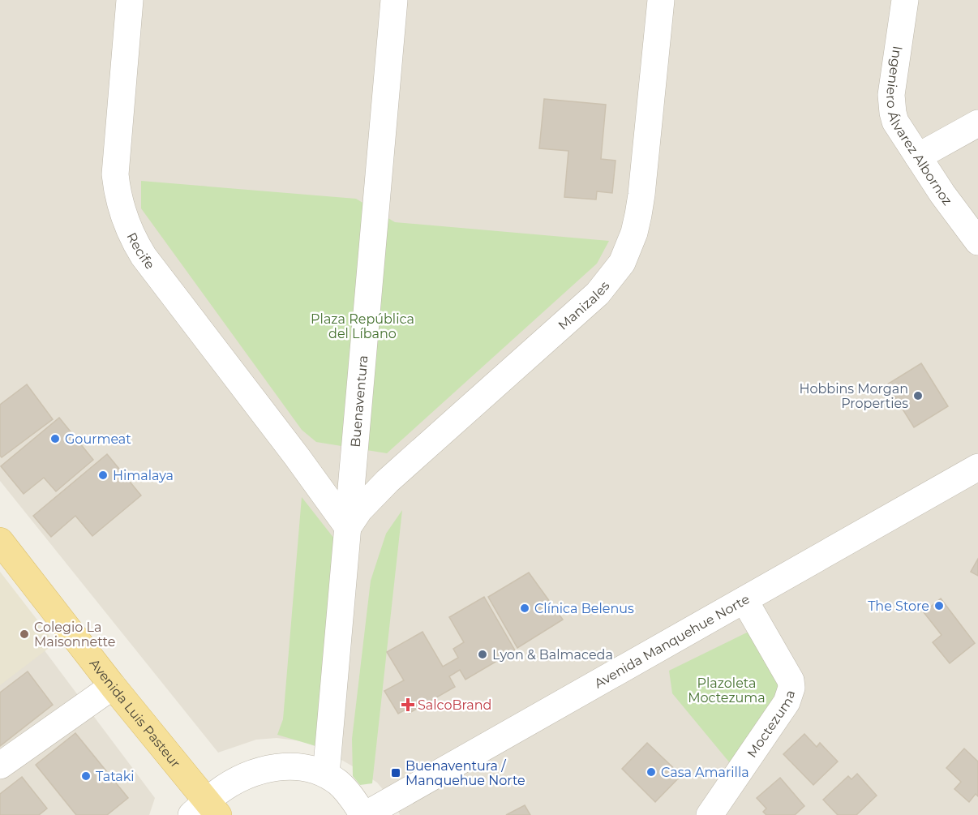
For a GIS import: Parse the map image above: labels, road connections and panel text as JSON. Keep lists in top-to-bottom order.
{
  "streets": {
    "main road": ["Avenida Luis Pasteur"],
    "street": [
      "Ingeniero Álvarez Albornoz",
      "Recife",
      "Manizales",
      "Buenaventura",
      "Avenida Manquehue Norte",
      "Moctezuma"
    ]
  },
  "crossings": [
    ["Recife", "Manizales"],
    ["Recife", "Buenaventura"],
    ["Manizales", "Buenaventura"],
    ["Avenida Manquehue Norte", "Moctezuma"]
  ],
  "parks": ["Plaza República del Líbano", "Plazoleta Moctezuma"],
  "places": {
    "other": [
      "Hobbins Morgan Properties",
      "Gourmeat",
      "Himalaya",
      "The Store",
      "Clínica Belenus",
      "Colegio La Maisonnette",
      "Lyon & Balmaceda",
      "Casa Amarilla",
      "Tataki"
    ],
    "health": ["SalcoBrand"],
    "transit": ["Buenaventura / Manquehue Norte"]
  }
}
